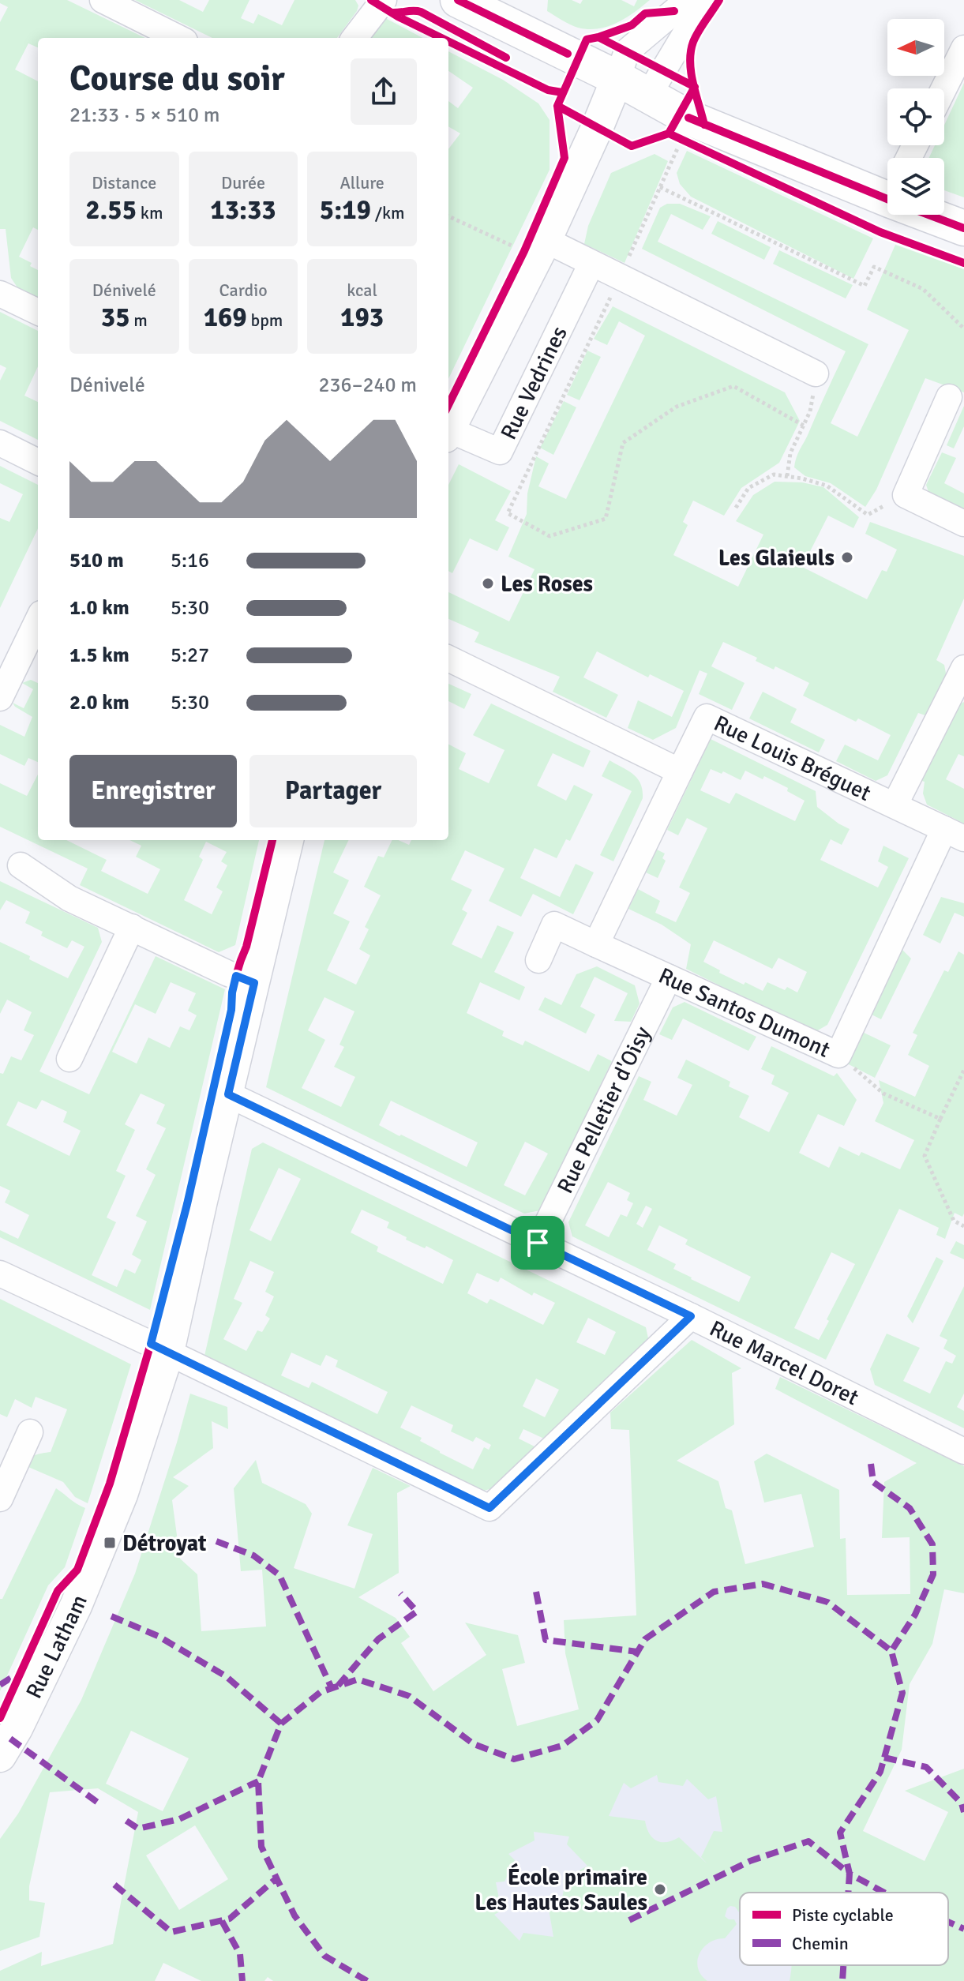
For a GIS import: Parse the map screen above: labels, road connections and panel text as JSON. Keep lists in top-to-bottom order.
{
  "streets": {
    "street": [
      "Rue Vedrines",
      "Rue Louis Bréguet",
      "Rue Santos Dumont",
      "Rue Pelletier d'Oisy",
      "Rue Marcel Doret",
      "Rue Latham"
    ]
  },
  "crossings": [
    ["Rue Louis Bréguet", "Rue Santos Dumont"],
    ["Rue Santos Dumont", "Rue Pelletier d'Oisy"],
    ["Rue Pelletier d'Oisy", "Rue Marcel Doret"],
    ["Rue Marcel Doret", "Rue Latham"]
  ],
  "places": {
    "other": ["Les Glaieuls", "Les Roses", "École primaire Les Hautes Saules"],
    "transit": ["Détroyat"]
  },
  "legend": ["Piste cyclable", "Chemin"],
  "north": "left",
  "page": {
    "heading": ["Course du soir", "21:33 · 5 × 510 m"],
    "stats": [
      ["Distance", "2.55 km"],
      ["Durée", "13:33"],
      ["Allure", "5:19 /km"],
      ["Dénivelé", "35 m"],
      ["Cardio", "169 bpm"],
      ["kcal", "193"]
    ],
    "chart": ["Dénivelé", "236–240 m"],
    "list": [
      {
        "name": "510 m",
        "note": "5:16"
      },
      {
        "name": "1.0 km",
        "note": "5:30"
      },
      {
        "name": "1.5 km",
        "note": "5:27"
      },
      {
        "name": "2.0 km",
        "note": "5:30"
      }
    ],
    "buttons": ["Enregistrer", "Partager"]
  }
}
